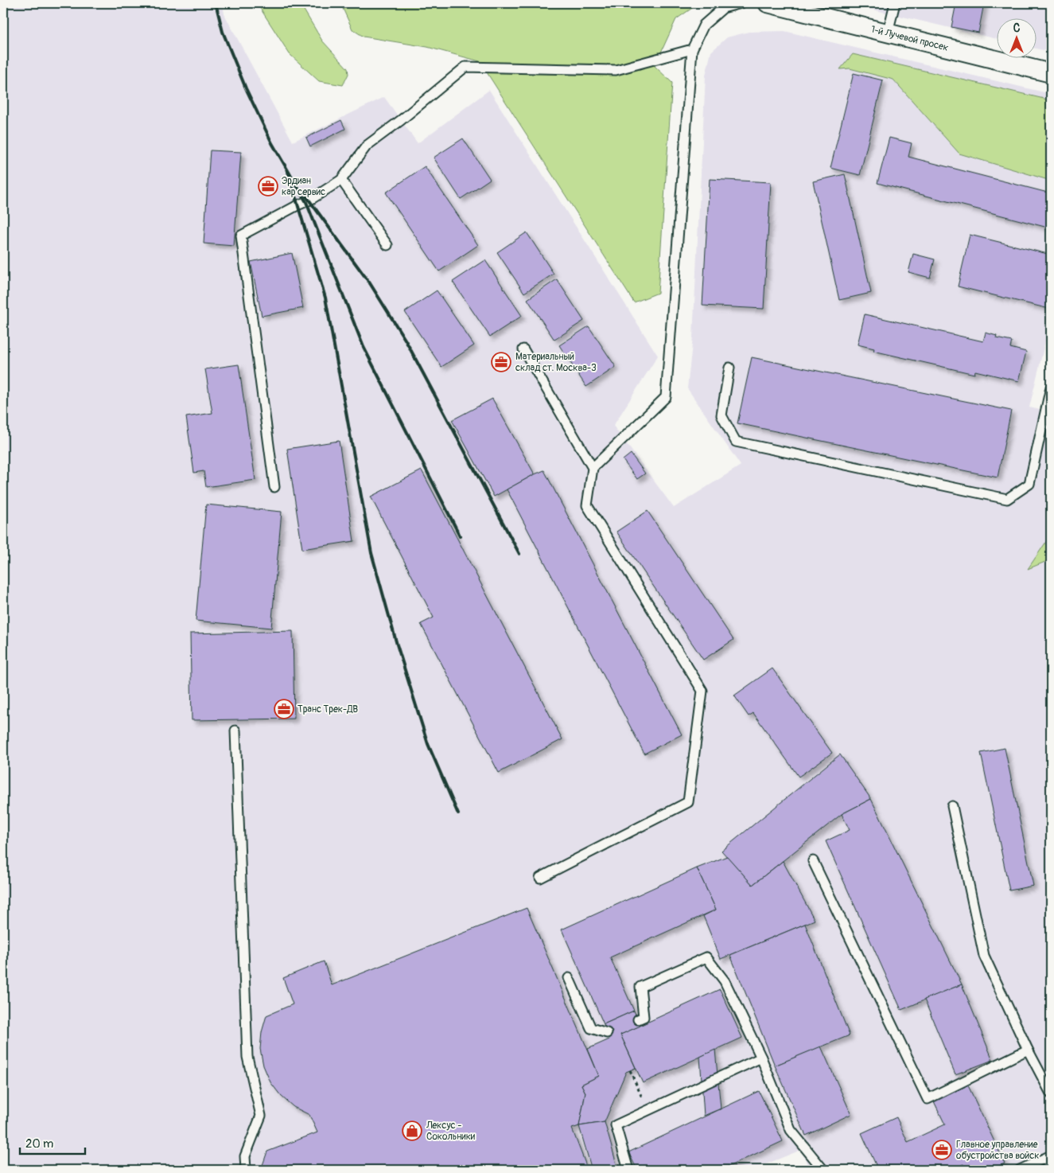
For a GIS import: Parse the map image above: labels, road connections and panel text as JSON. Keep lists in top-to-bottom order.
{
  "streets": {
    "street": ["1-й Лучевой просек"]
  },
  "places": {
    "office": [
      "Эрдиан кар сервис",
      "Материальный склад ст. Москва-3",
      "Транс Трек-ДВ",
      "Главное управление обустройства войск"
    ],
    "shop": ["Лексус - Сокольники"]
  },
  "scale_bar": "20 m",
  "north": "top"
}
